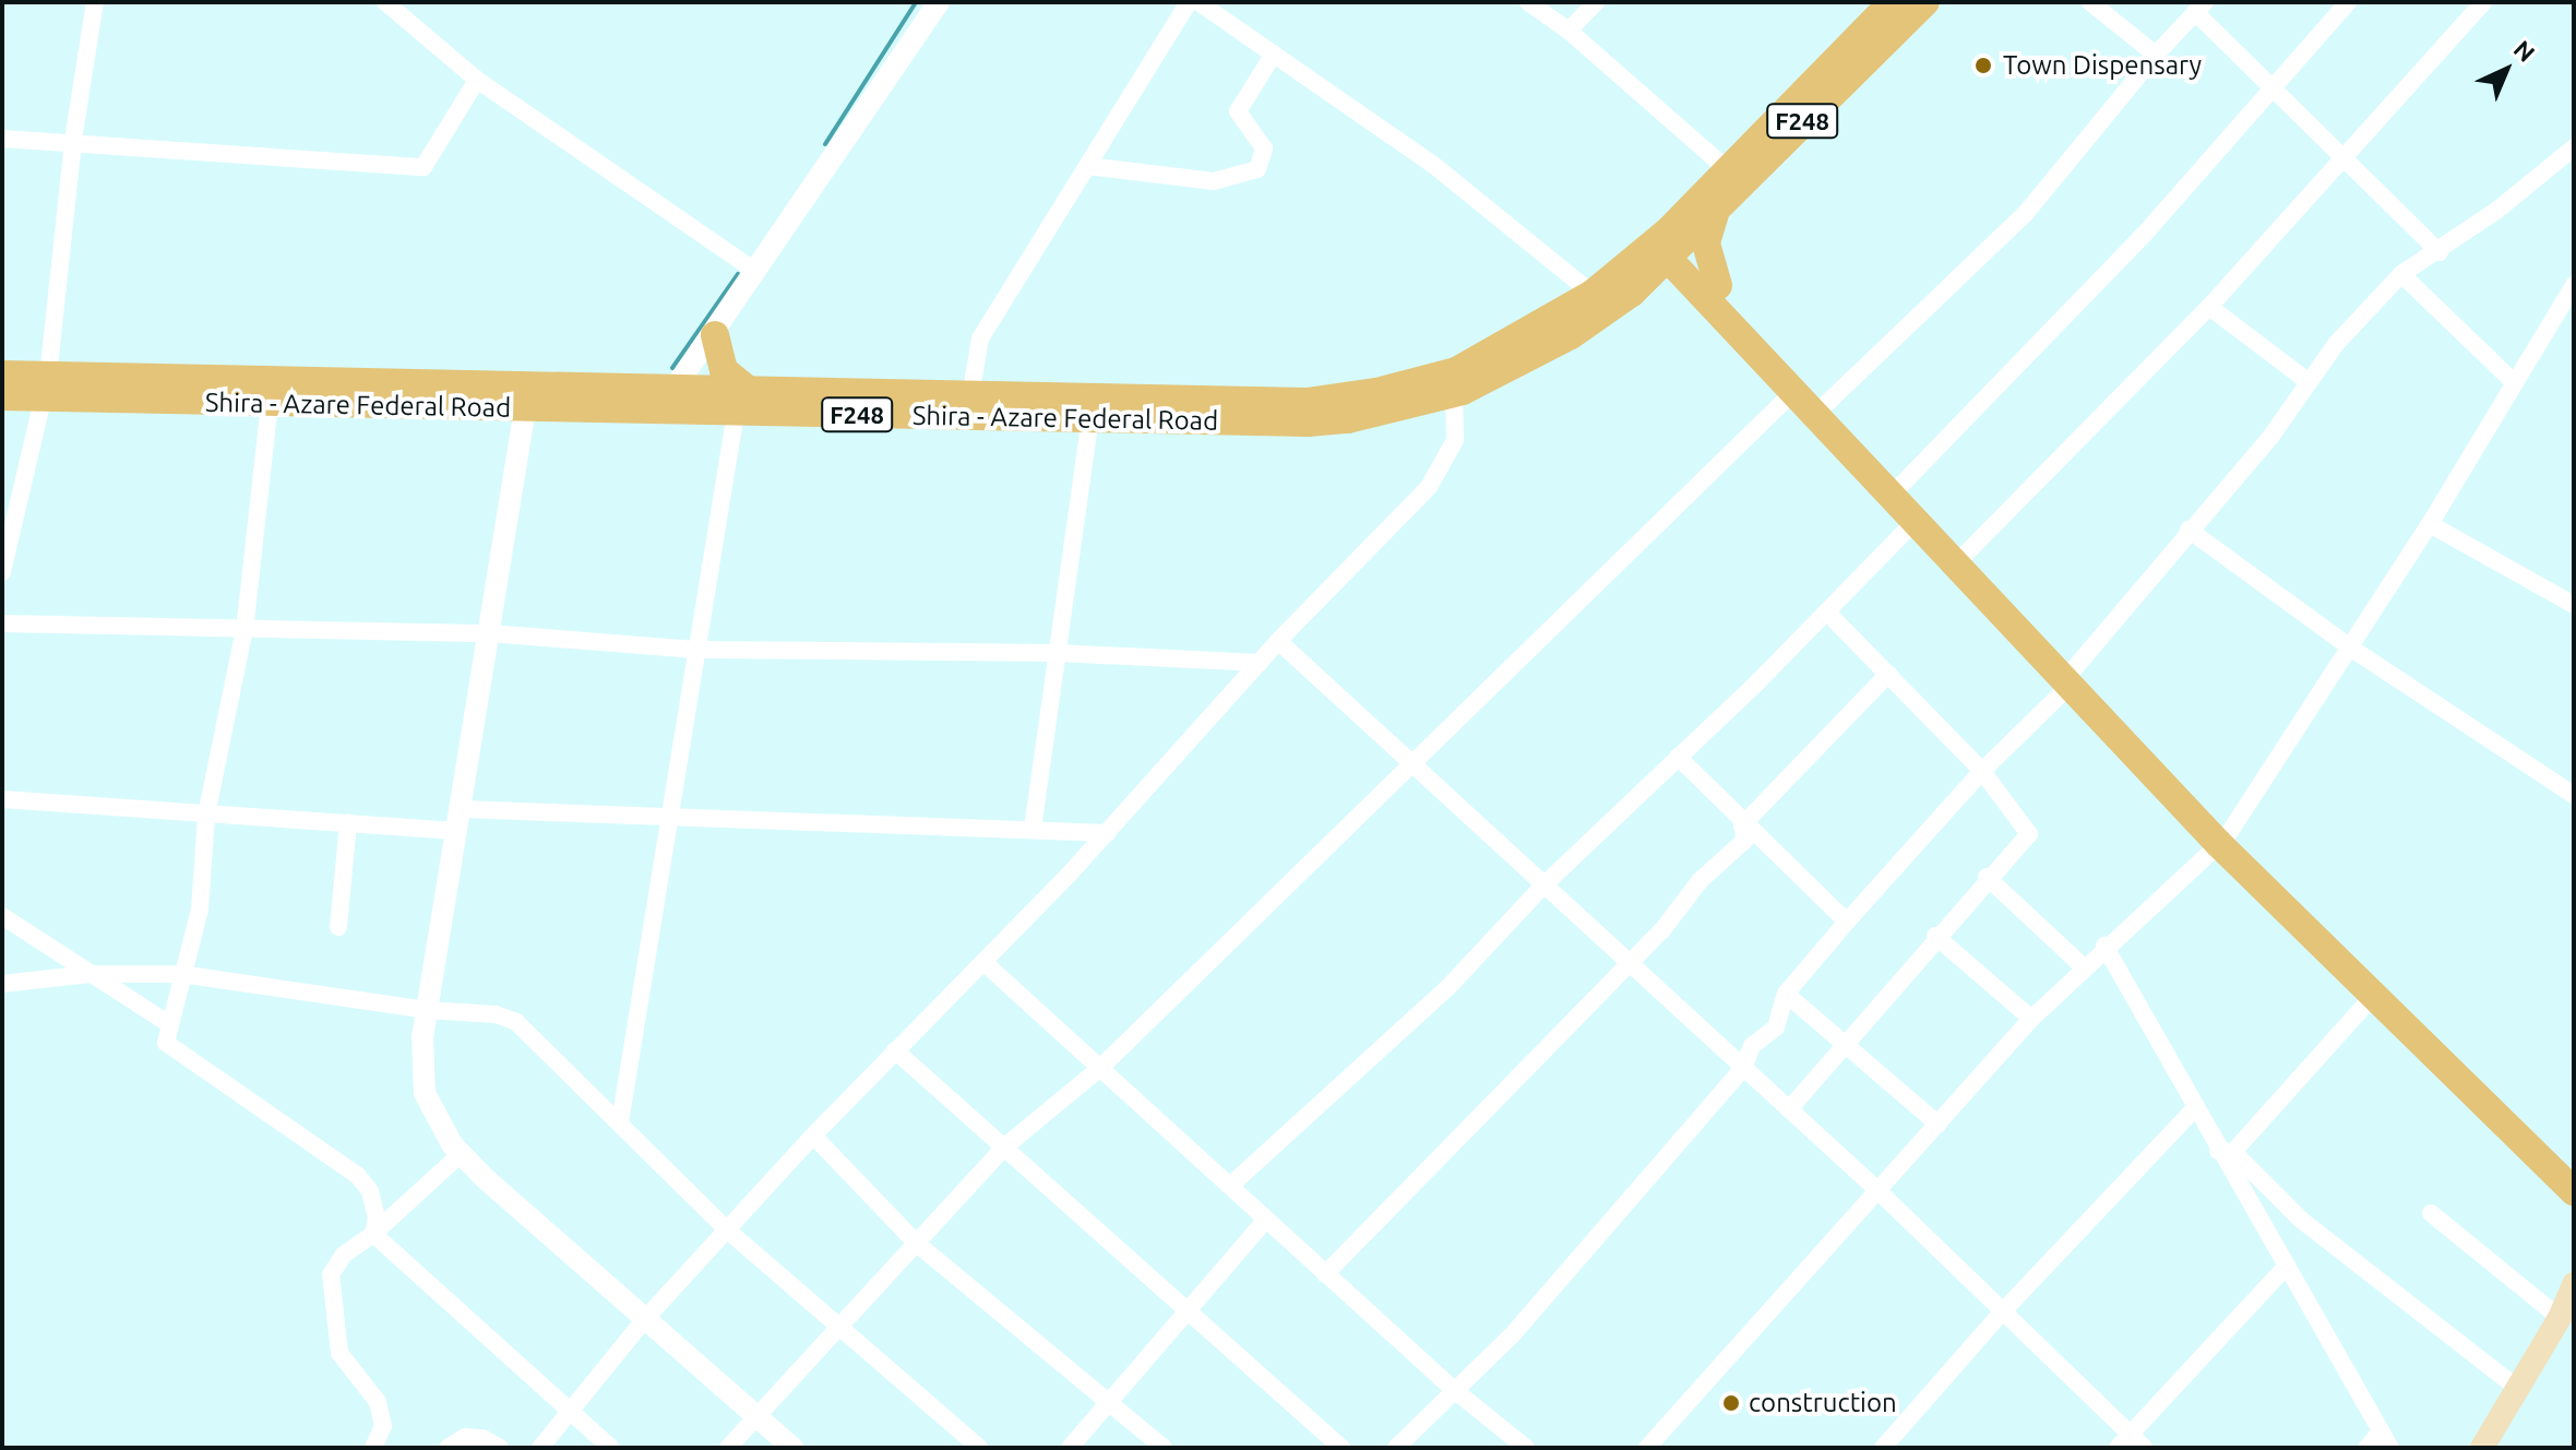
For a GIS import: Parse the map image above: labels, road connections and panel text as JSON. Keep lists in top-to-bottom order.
{
  "streets": {
    "main road": ["F248", "Shira - Azare Federal Road"]
  },
  "places": ["Town Dispensary", "construction"],
  "north": "top right"
}
